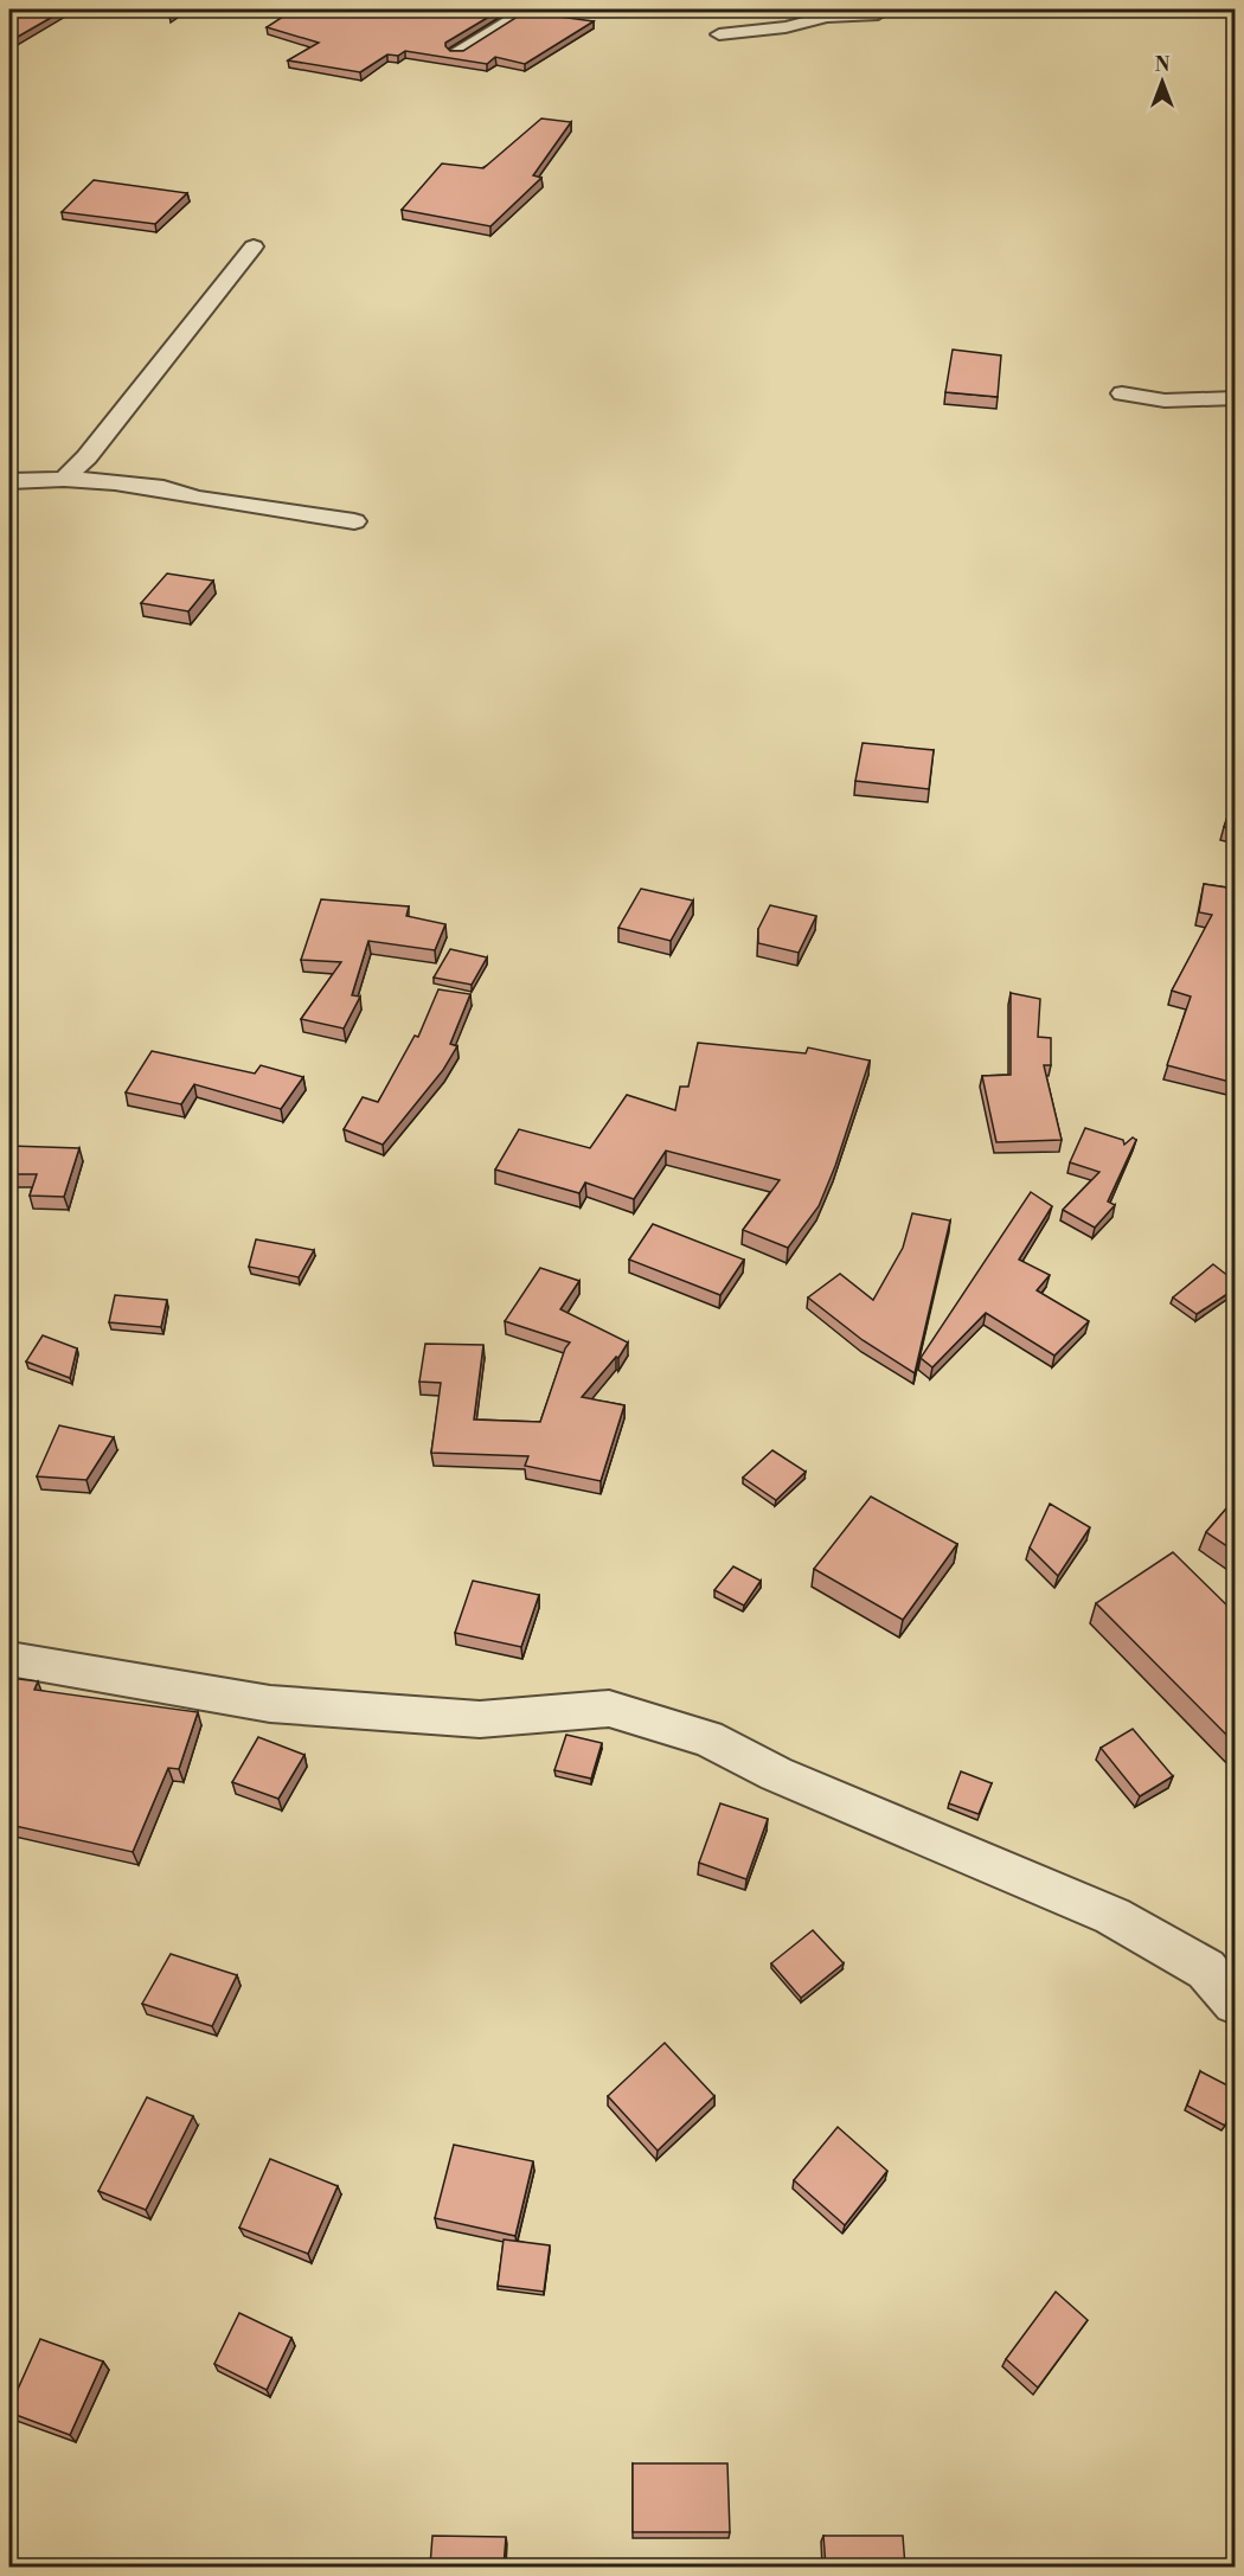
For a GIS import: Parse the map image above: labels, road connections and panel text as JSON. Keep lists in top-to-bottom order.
{
  "north": "top"
}
